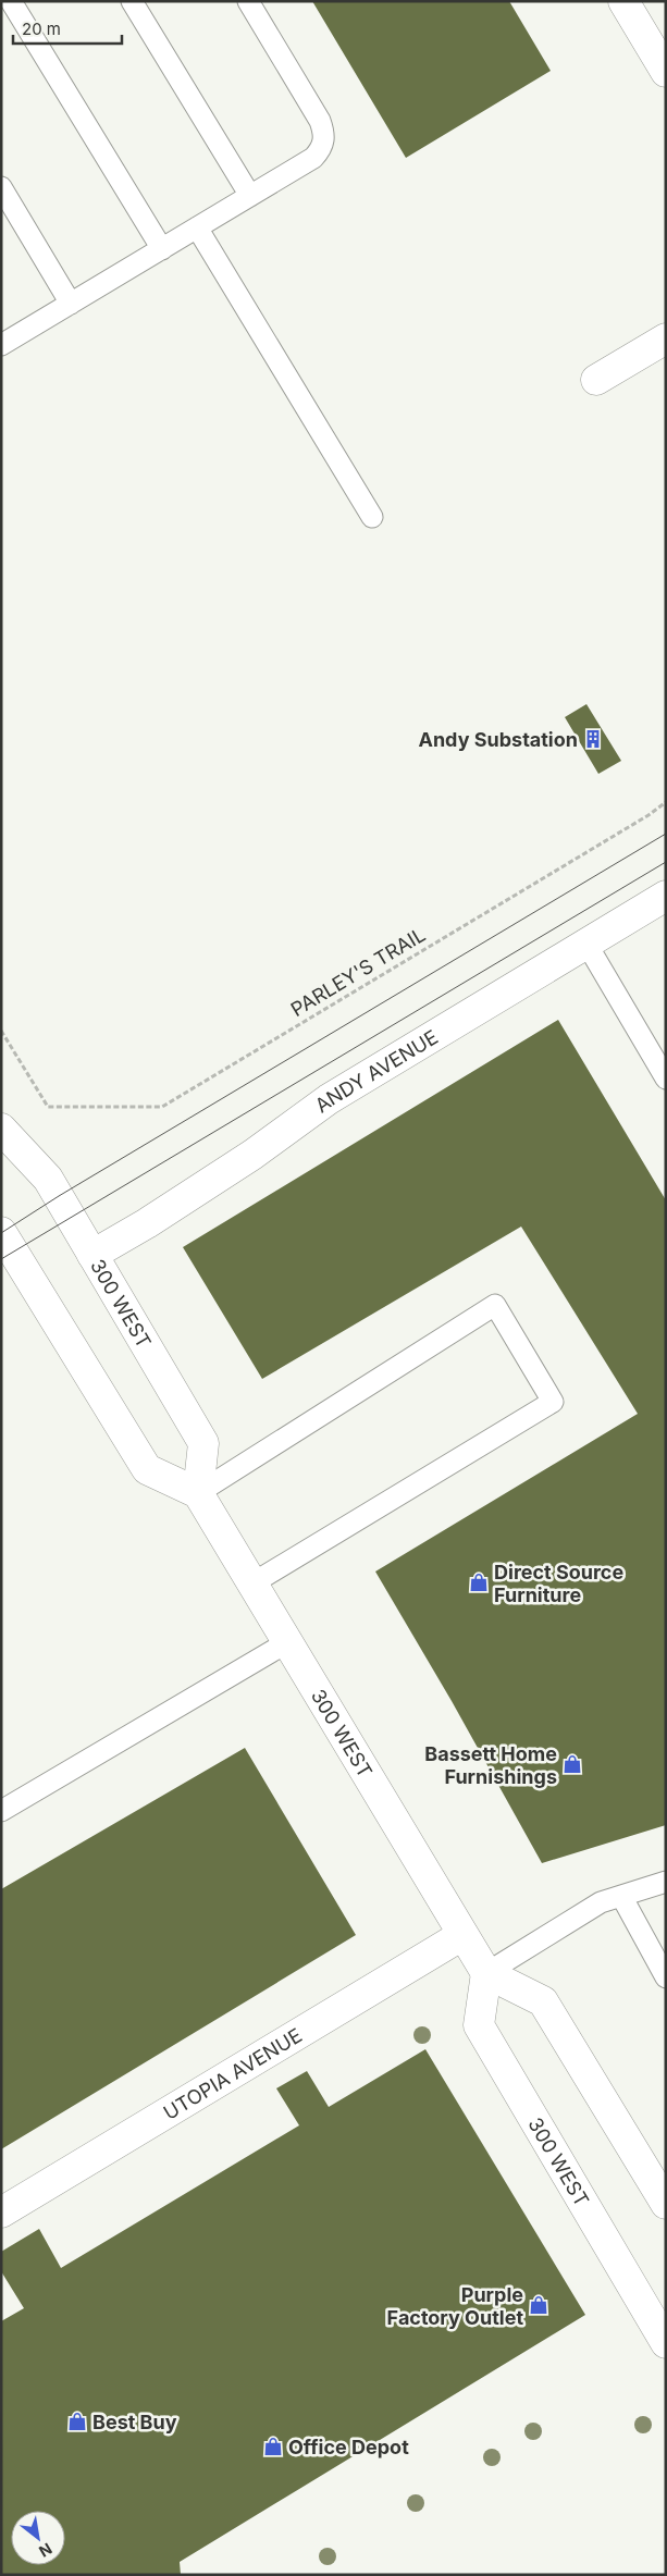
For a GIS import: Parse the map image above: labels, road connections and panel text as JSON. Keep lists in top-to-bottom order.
{
  "streets": {
    "main road": ["ANDY AVENUE", "300 WEST", "UTOPIA AVENUE"],
    "path": ["PARLEY'S TRAIL"]
  },
  "crossings": [
    ["ANDY AVENUE", "300 WEST"],
    ["300 WEST", "UTOPIA AVENUE"]
  ],
  "places": {
    "building": ["Andy Substation"],
    "shop": [
      "Direct Source Furniture",
      "Bassett Home Furnishings",
      "Purple Factory Outlet",
      "Best Buy",
      "Office Depot"
    ]
  },
  "scale_bar": "20 m",
  "north": "bottom right"
}
